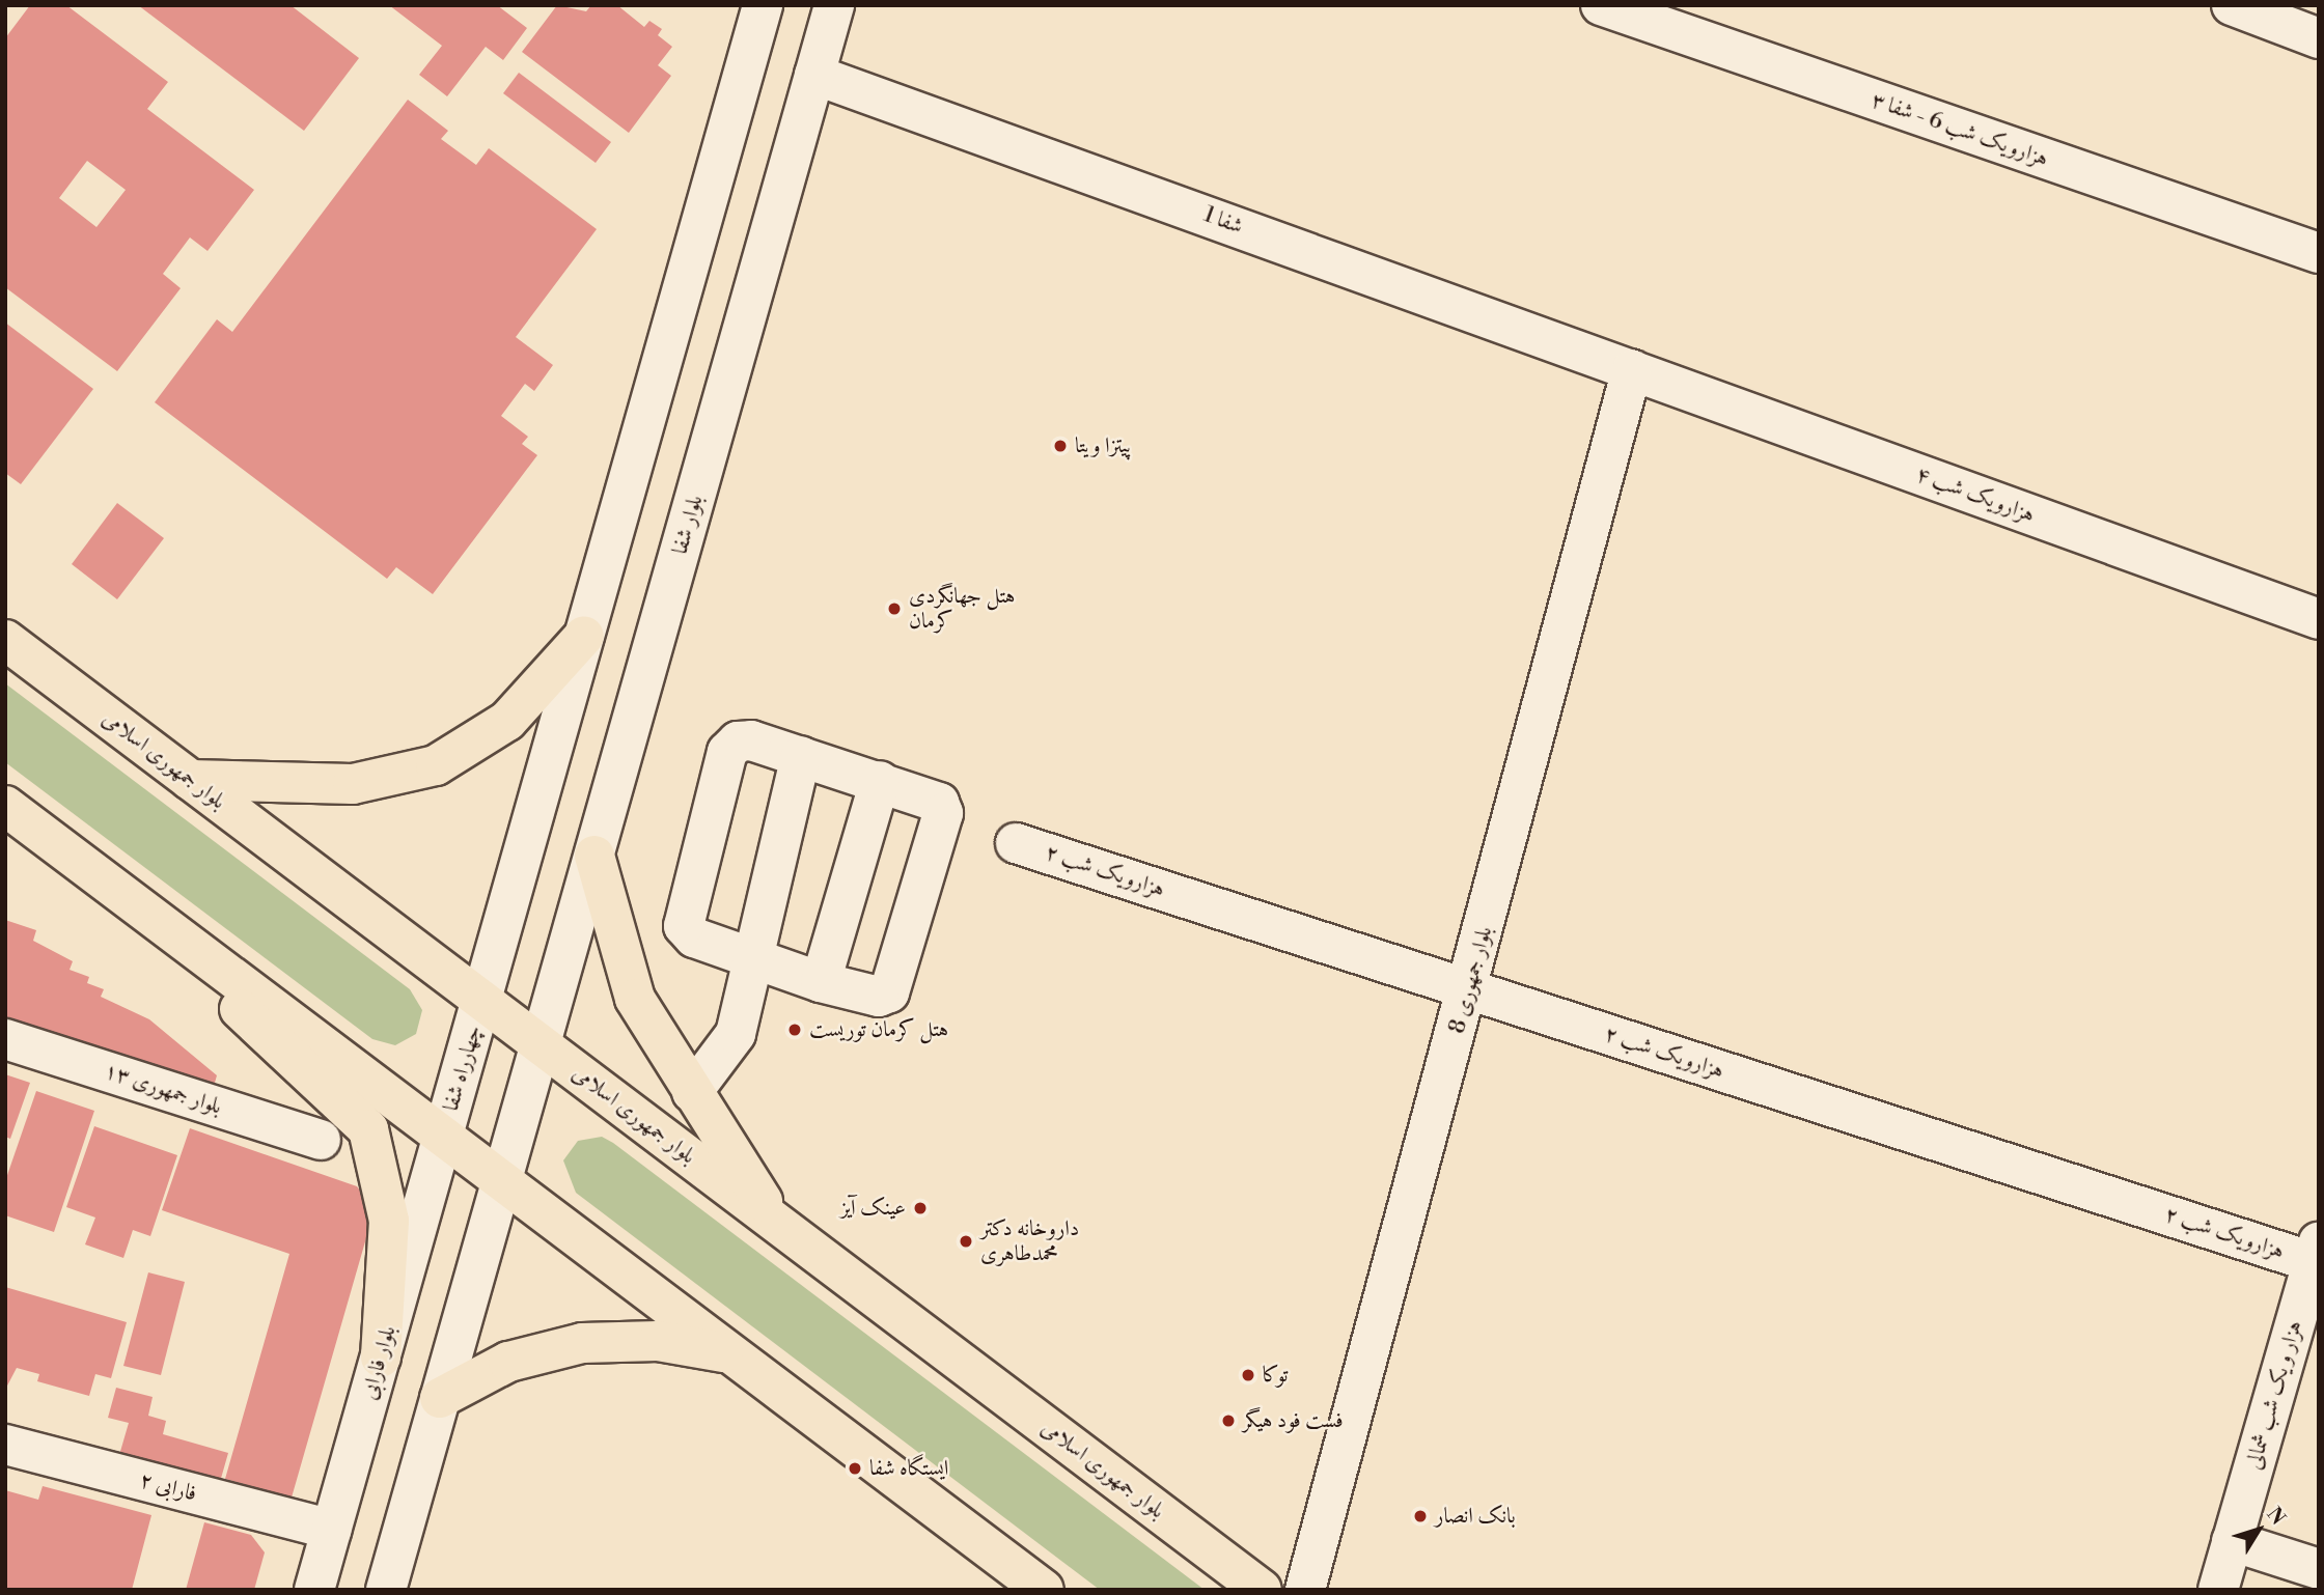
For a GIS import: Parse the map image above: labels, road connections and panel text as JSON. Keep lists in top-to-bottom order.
{
  "streets": {
    "main road": ["بلوار جمهوری اسلامی"],
    "street": [
      "هزارویک شب 6 - شفا ۳",
      "شفا 1",
      "هزارویک شب ۴",
      "بلوار شفا",
      "هزارویک شب ۲",
      "بلوار جمهوری 8",
      "چهارراه شفا",
      "بلوار جمهوری ۱۳",
      "بلوار فارابی",
      "هزار و یک شب شمالی",
      "فارابی ۲"
    ]
  },
  "crossings": [
    ["شفا 1", "هزارویک شب ۴"],
    ["شفا 1", "بلوار شفا"],
    ["شفا 1", "بلوار جمهوری 8"],
    ["هزارویک شب ۴", "بلوار جمهوری 8"],
    ["بلوار شفا", "بلوار جمهوری اسلامی"],
    ["بلوار جمهوری اسلامی", "چهارراه شفا"],
    ["هزارویک شب ۲", "بلوار جمهوری 8"],
    ["هزارویک شب ۲", "هزار و یک شب شمالی"],
    ["چهارراه شفا", "بلوار فارابی"],
    ["بلوار فارابی", "فارابی ۲"]
  ],
  "places": [
    "پیتزا ویتا",
    "هتل جهانگردی کرمان",
    "هتل کرمان توریست",
    "عینک آیز",
    "داروخانه دکتر محمدطاهری",
    "توکا",
    "فست فود هیگر",
    "ایستگاه شفا",
    "بانک انصار"
  ],
  "north": "top right"
}
